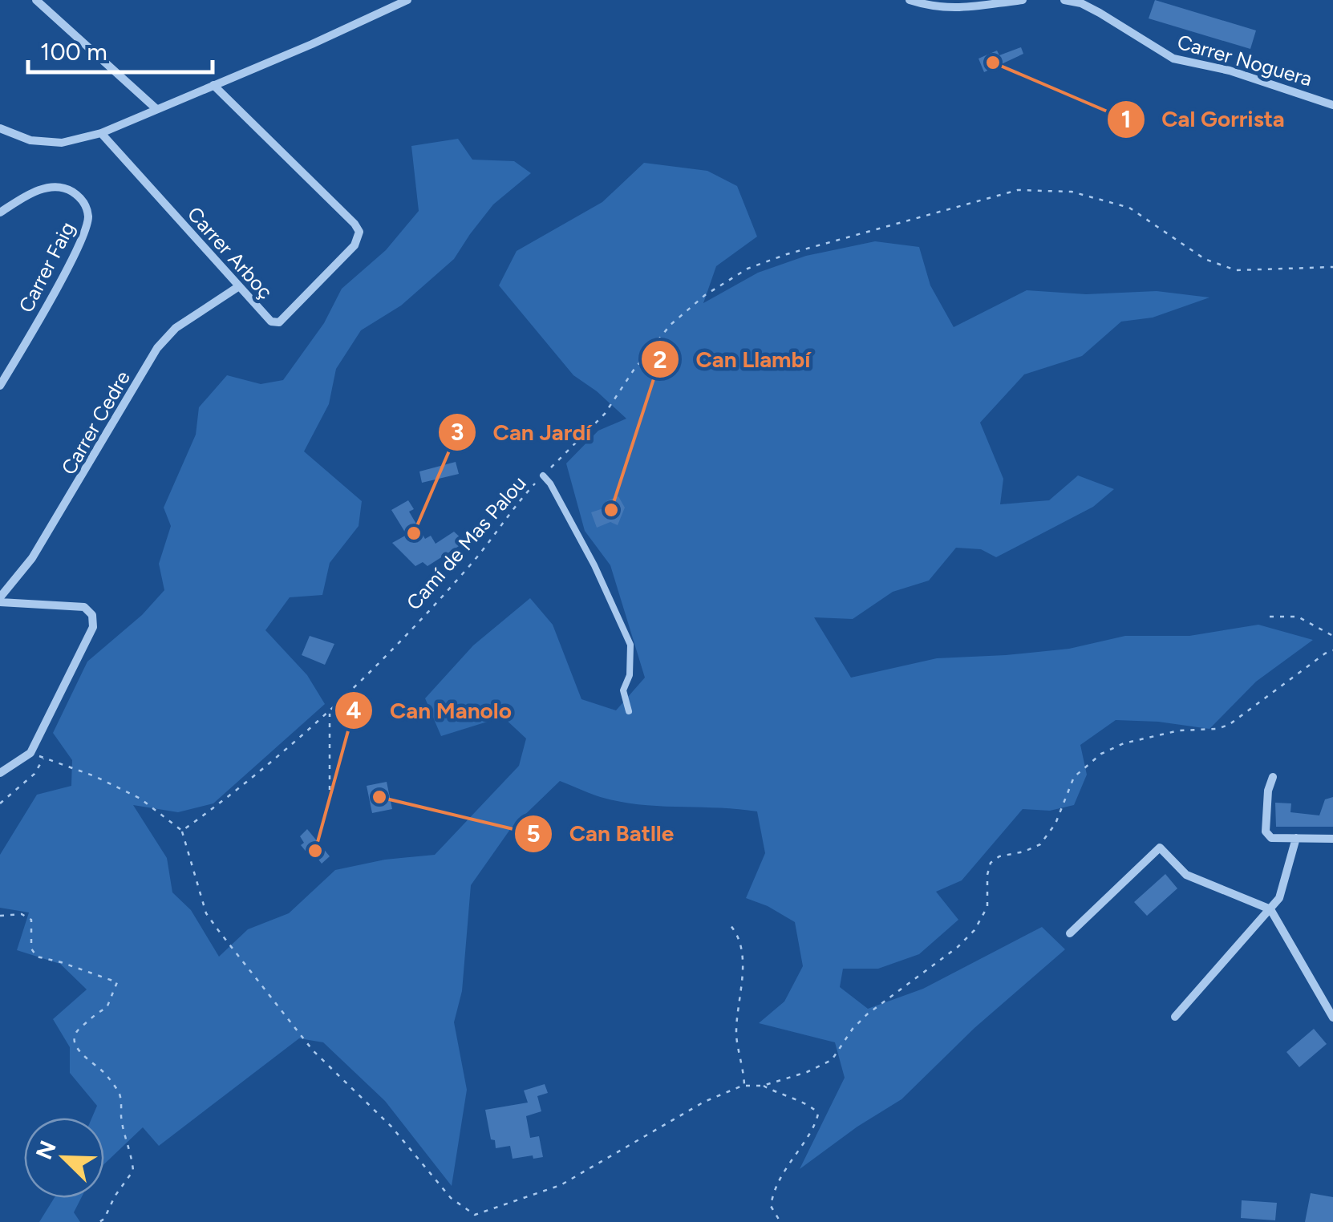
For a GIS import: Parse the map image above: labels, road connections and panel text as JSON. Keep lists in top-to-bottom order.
{
  "streets": {
    "street": [
      "Carrer Noguera",
      "Carrer Arboç",
      "Carrer Faig",
      "Carrer Cedre"
    ],
    "path": ["Camí de Mas Palou"]
  },
  "crossings": [
    ["Carrer Arboç", "Carrer Cedre"]
  ],
  "places": [
    "Cal Gorrista",
    "Can Llambí",
    "Can Jardí",
    "Can Batlle",
    "Can Manolo"
  ],
  "scale_bar": "100 m",
  "north": "top left"
}
